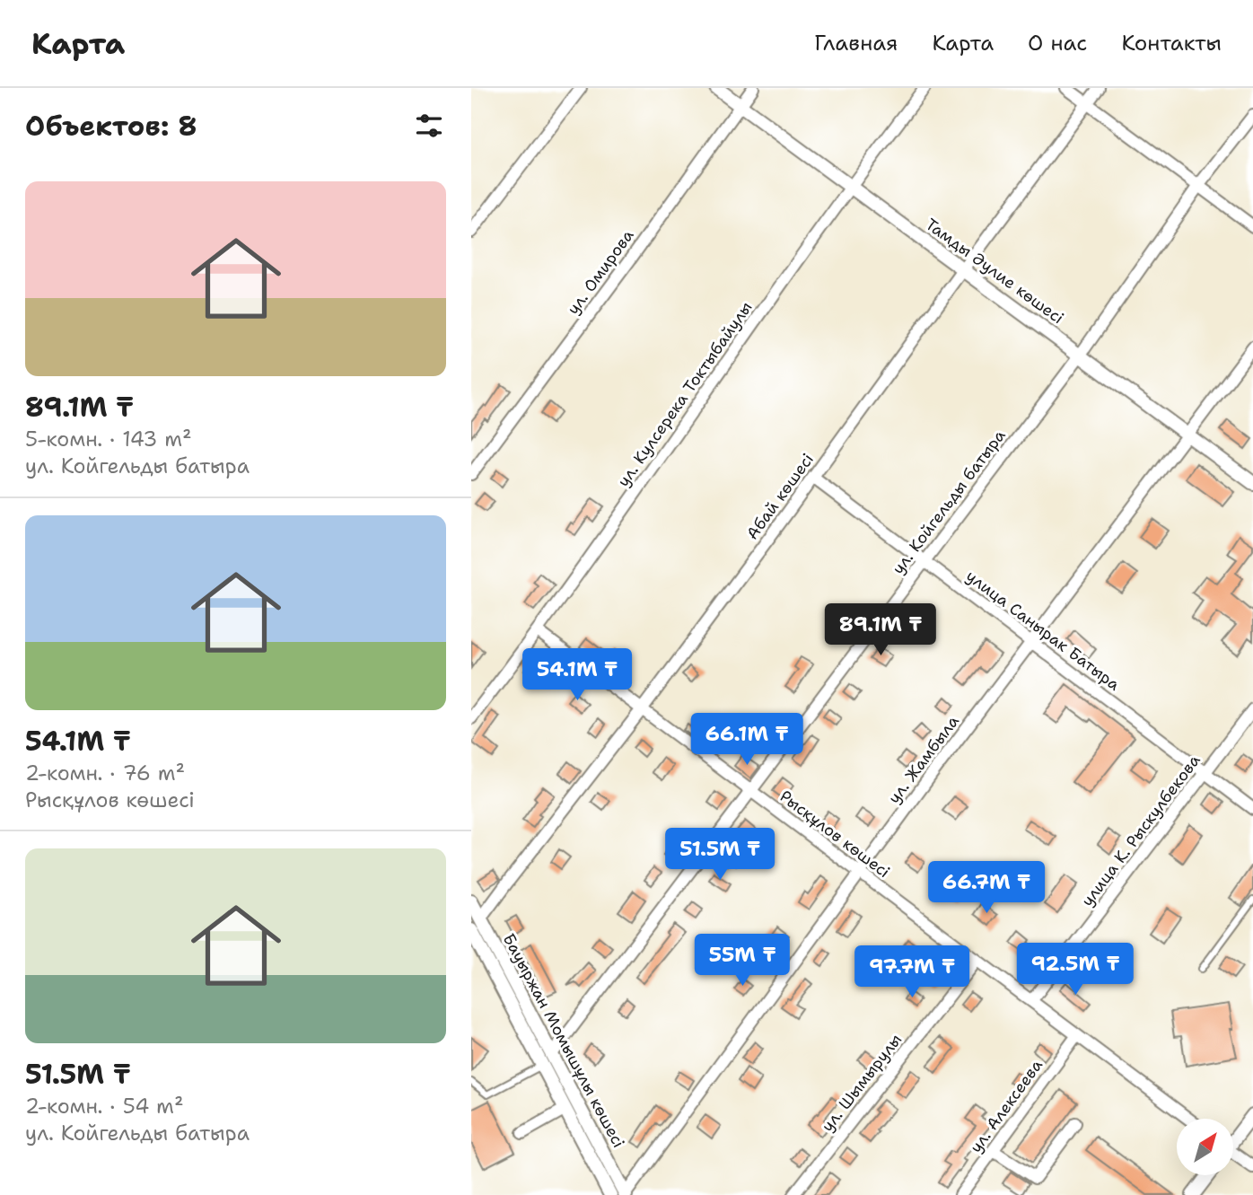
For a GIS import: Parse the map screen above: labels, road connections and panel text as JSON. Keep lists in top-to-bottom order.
{
  "streets": {
    "street": [
      "Тамды Әулие көшесі",
      "ул. Омирова",
      "ул. Кулсерека Токтыбайулы",
      "Абай көшесі",
      "ул. Койгельды батыра",
      "улица Санырак Батыра",
      "ул. Жамбыла",
      "улица К. Рыскулбекова",
      "Рысқұлов көшесі",
      "Бауыржан Момышұлы көшесі",
      "ул. Шымырулы",
      "ул. Алексеева"
    ]
  },
  "crossings": [
    ["Тамды Әулие көшесі", "ул. Омирова"],
    ["Тамды Әулие көшесі", "ул. Кулсерека Токтыбайулы"],
    ["Тамды Әулие көшесі", "Абай көшесі"],
    ["Тамды Әулие көшесі", "ул. Койгельды батыра"],
    ["Тамды Әулие көшесі", "ул. Жамбыла"],
    ["ул. Кулсерека Токтыбайулы", "Рысқұлов көшесі"],
    ["Абай көшесі", "улица Санырак Батыра"],
    ["Абай көшесі", "Рысқұлов көшесі"],
    ["Абай көшесі", "Бауыржан Момышұлы көшесі"],
    ["ул. Койгельды батыра", "улица Санырак Батыра"],
    ["ул. Койгельды батыра", "Рысқұлов көшесі"],
    ["ул. Койгельды батыра", "Бауыржан Момышұлы көшесі"],
    ["улица Санырак Батыра", "ул. Жамбыла"],
    ["улица Санырак Батыра", "улица К. Рыскулбекова"],
    ["ул. Жамбыла", "Рысқұлов көшесі"],
    ["ул. Жамбыла", "Бауыржан Момышұлы көшесі"],
    ["улица К. Рыскулбекова", "Рысқұлов көшесі"],
    ["Рысқұлов көшесі", "ул. Шымырулы"],
    ["Рысқұлов көшесі", "ул. Алексеева"]
  ],
  "north": "top right",
  "page": {
    "header": "Карта",
    "nav": [
      "Главная",
      "Карта",
      "О нас",
      "Контакты"
    ],
    "heading": "Объектов: 8",
    "list": [
      {
        "name": "89.1M ₸",
        "note": "5-комн. · 143 m² · ул. Койгельды батыра"
      },
      {
        "name": "54.1M ₸",
        "note": "2-комн. · 76 m² · Рысқұлов көшесі"
      },
      {
        "name": "51.5M ₸",
        "note": "2-комн. · 54 m² · ул. Койгельды батыра"
      }
    ],
    "price": [
      "89.1M ₸",
      "54.1M ₸",
      "66.1M ₸",
      "51.5M ₸",
      "66.7M ₸",
      "55M ₸",
      "92.5M ₸",
      "97.7M ₸"
    ]
  }
}
